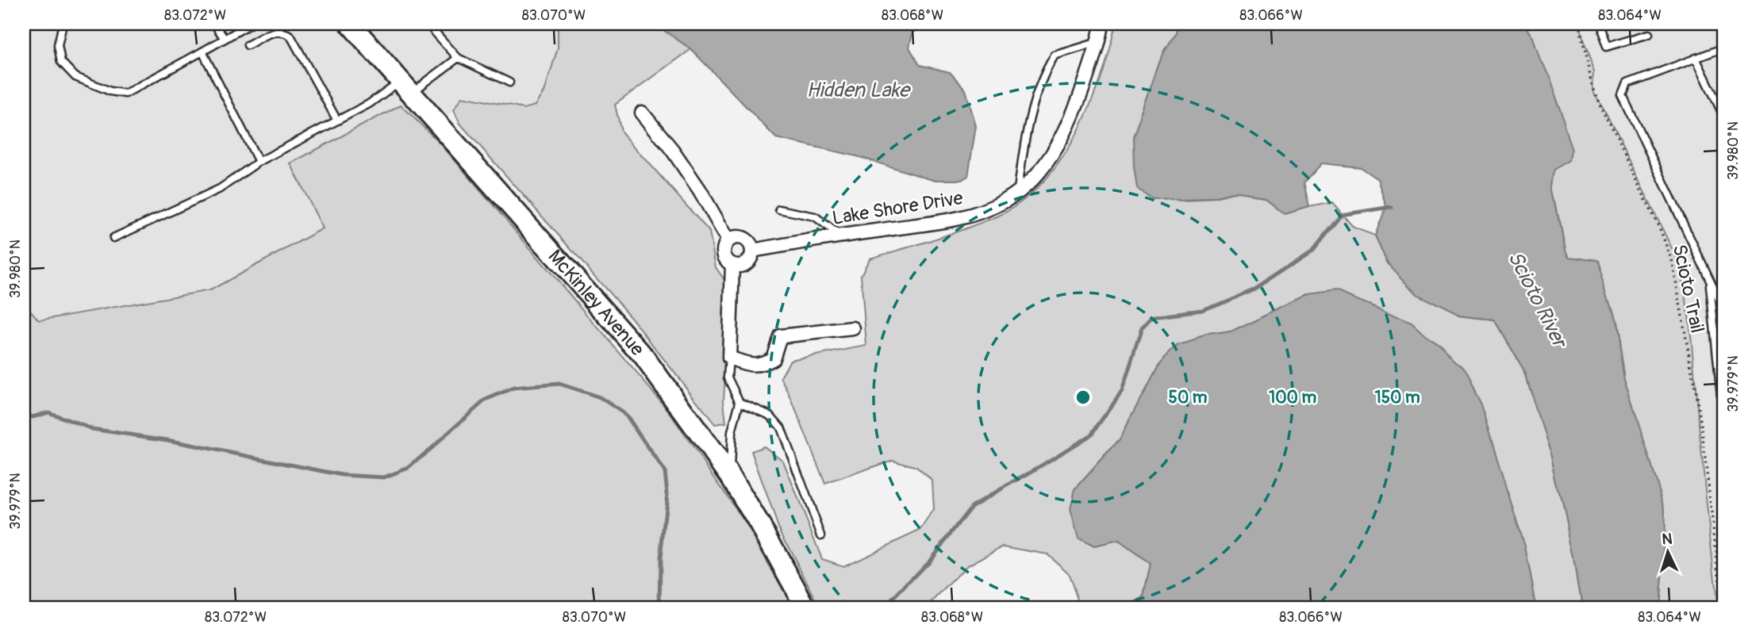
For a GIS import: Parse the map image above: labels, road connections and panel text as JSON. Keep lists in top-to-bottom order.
{
  "streets": {
    "main road": ["McKinley Avenue"],
    "street": ["Lake Shore Drive"],
    "path": ["Scioto Trail"]
  },
  "water": ["Hidden Lake", "Scioto River"],
  "north": "top",
  "coordinates": [
    "83.072°W",
    "83.070°W",
    "83.068°W",
    "83.066°W",
    "83.064°W",
    "39.980°N",
    "39.979°N"
  ],
  "rings": ["50 m", "100 m", "150 m"]
}
